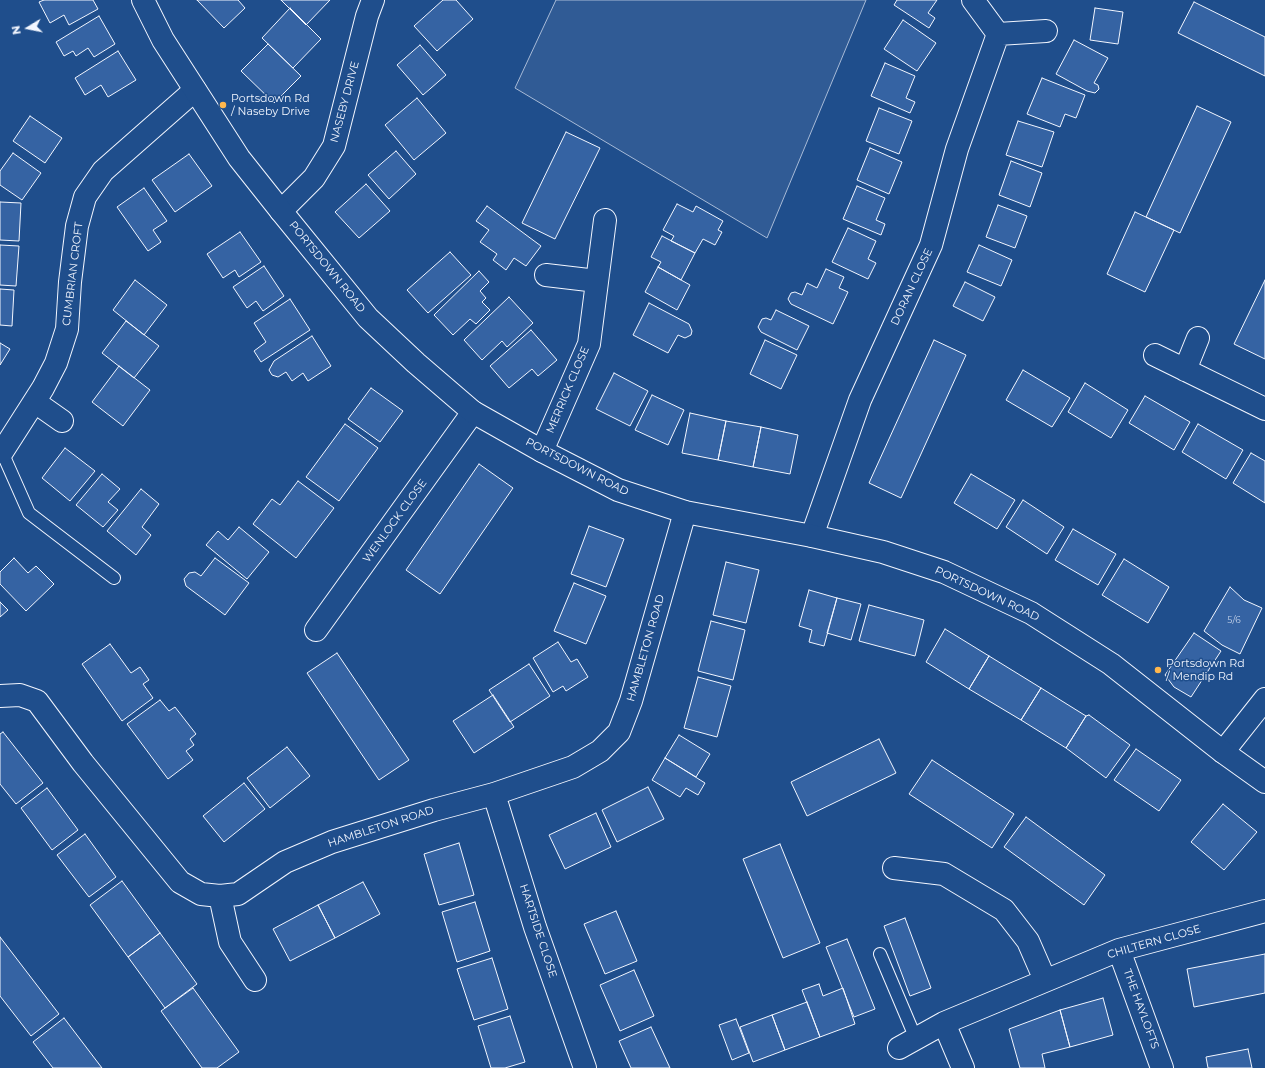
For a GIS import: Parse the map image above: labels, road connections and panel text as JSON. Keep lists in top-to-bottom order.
{
  "streets": {
    "street": [
      "NASEBY DRIVE",
      "PORTSDOWN ROAD",
      "CUMBRIAN CROFT",
      "DORAN CLOSE",
      "MERRICK CLOSE",
      "WENLOCK CLOSE",
      "HAMBLETON ROAD",
      "HARTSIDE CLOSE",
      "CHILTERN CLOSE",
      "THE HAYLOFTS"
    ]
  },
  "crossings": [
    ["NASEBY DRIVE", "PORTSDOWN ROAD"],
    ["PORTSDOWN ROAD", "CUMBRIAN CROFT"],
    ["PORTSDOWN ROAD", "DORAN CLOSE"],
    ["PORTSDOWN ROAD", "MERRICK CLOSE"],
    ["PORTSDOWN ROAD", "WENLOCK CLOSE"],
    ["PORTSDOWN ROAD", "HAMBLETON ROAD"],
    ["HAMBLETON ROAD", "HARTSIDE CLOSE"],
    ["CHILTERN CLOSE", "THE HAYLOFTS"]
  ],
  "places": ["Portsdown Rd / Naseby Drive", "Portsdown Rd / Mendip Rd"],
  "house_numbers": ["5/6"],
  "north": "left"
}
